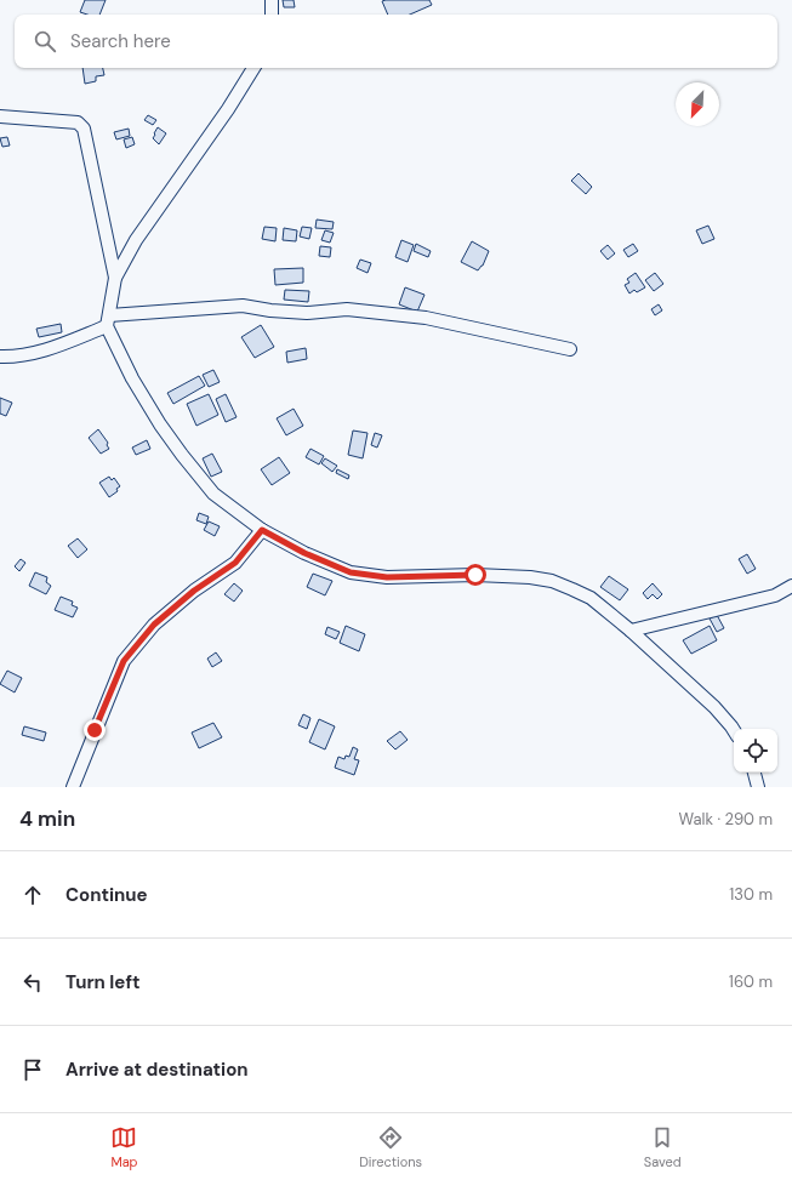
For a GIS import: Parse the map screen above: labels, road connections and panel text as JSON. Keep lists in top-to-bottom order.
{
  "north": "bottom left",
  "page": {
    "search": "Search here",
    "heading": ["4 min", "Walk · 290 m"],
    "list": [
      ["Continue", "130 m"],
      ["Turn left", "160 m"],
      "Arrive at destination"
    ],
    "nav": ["Map", "Directions", "Saved"]
  }
}
